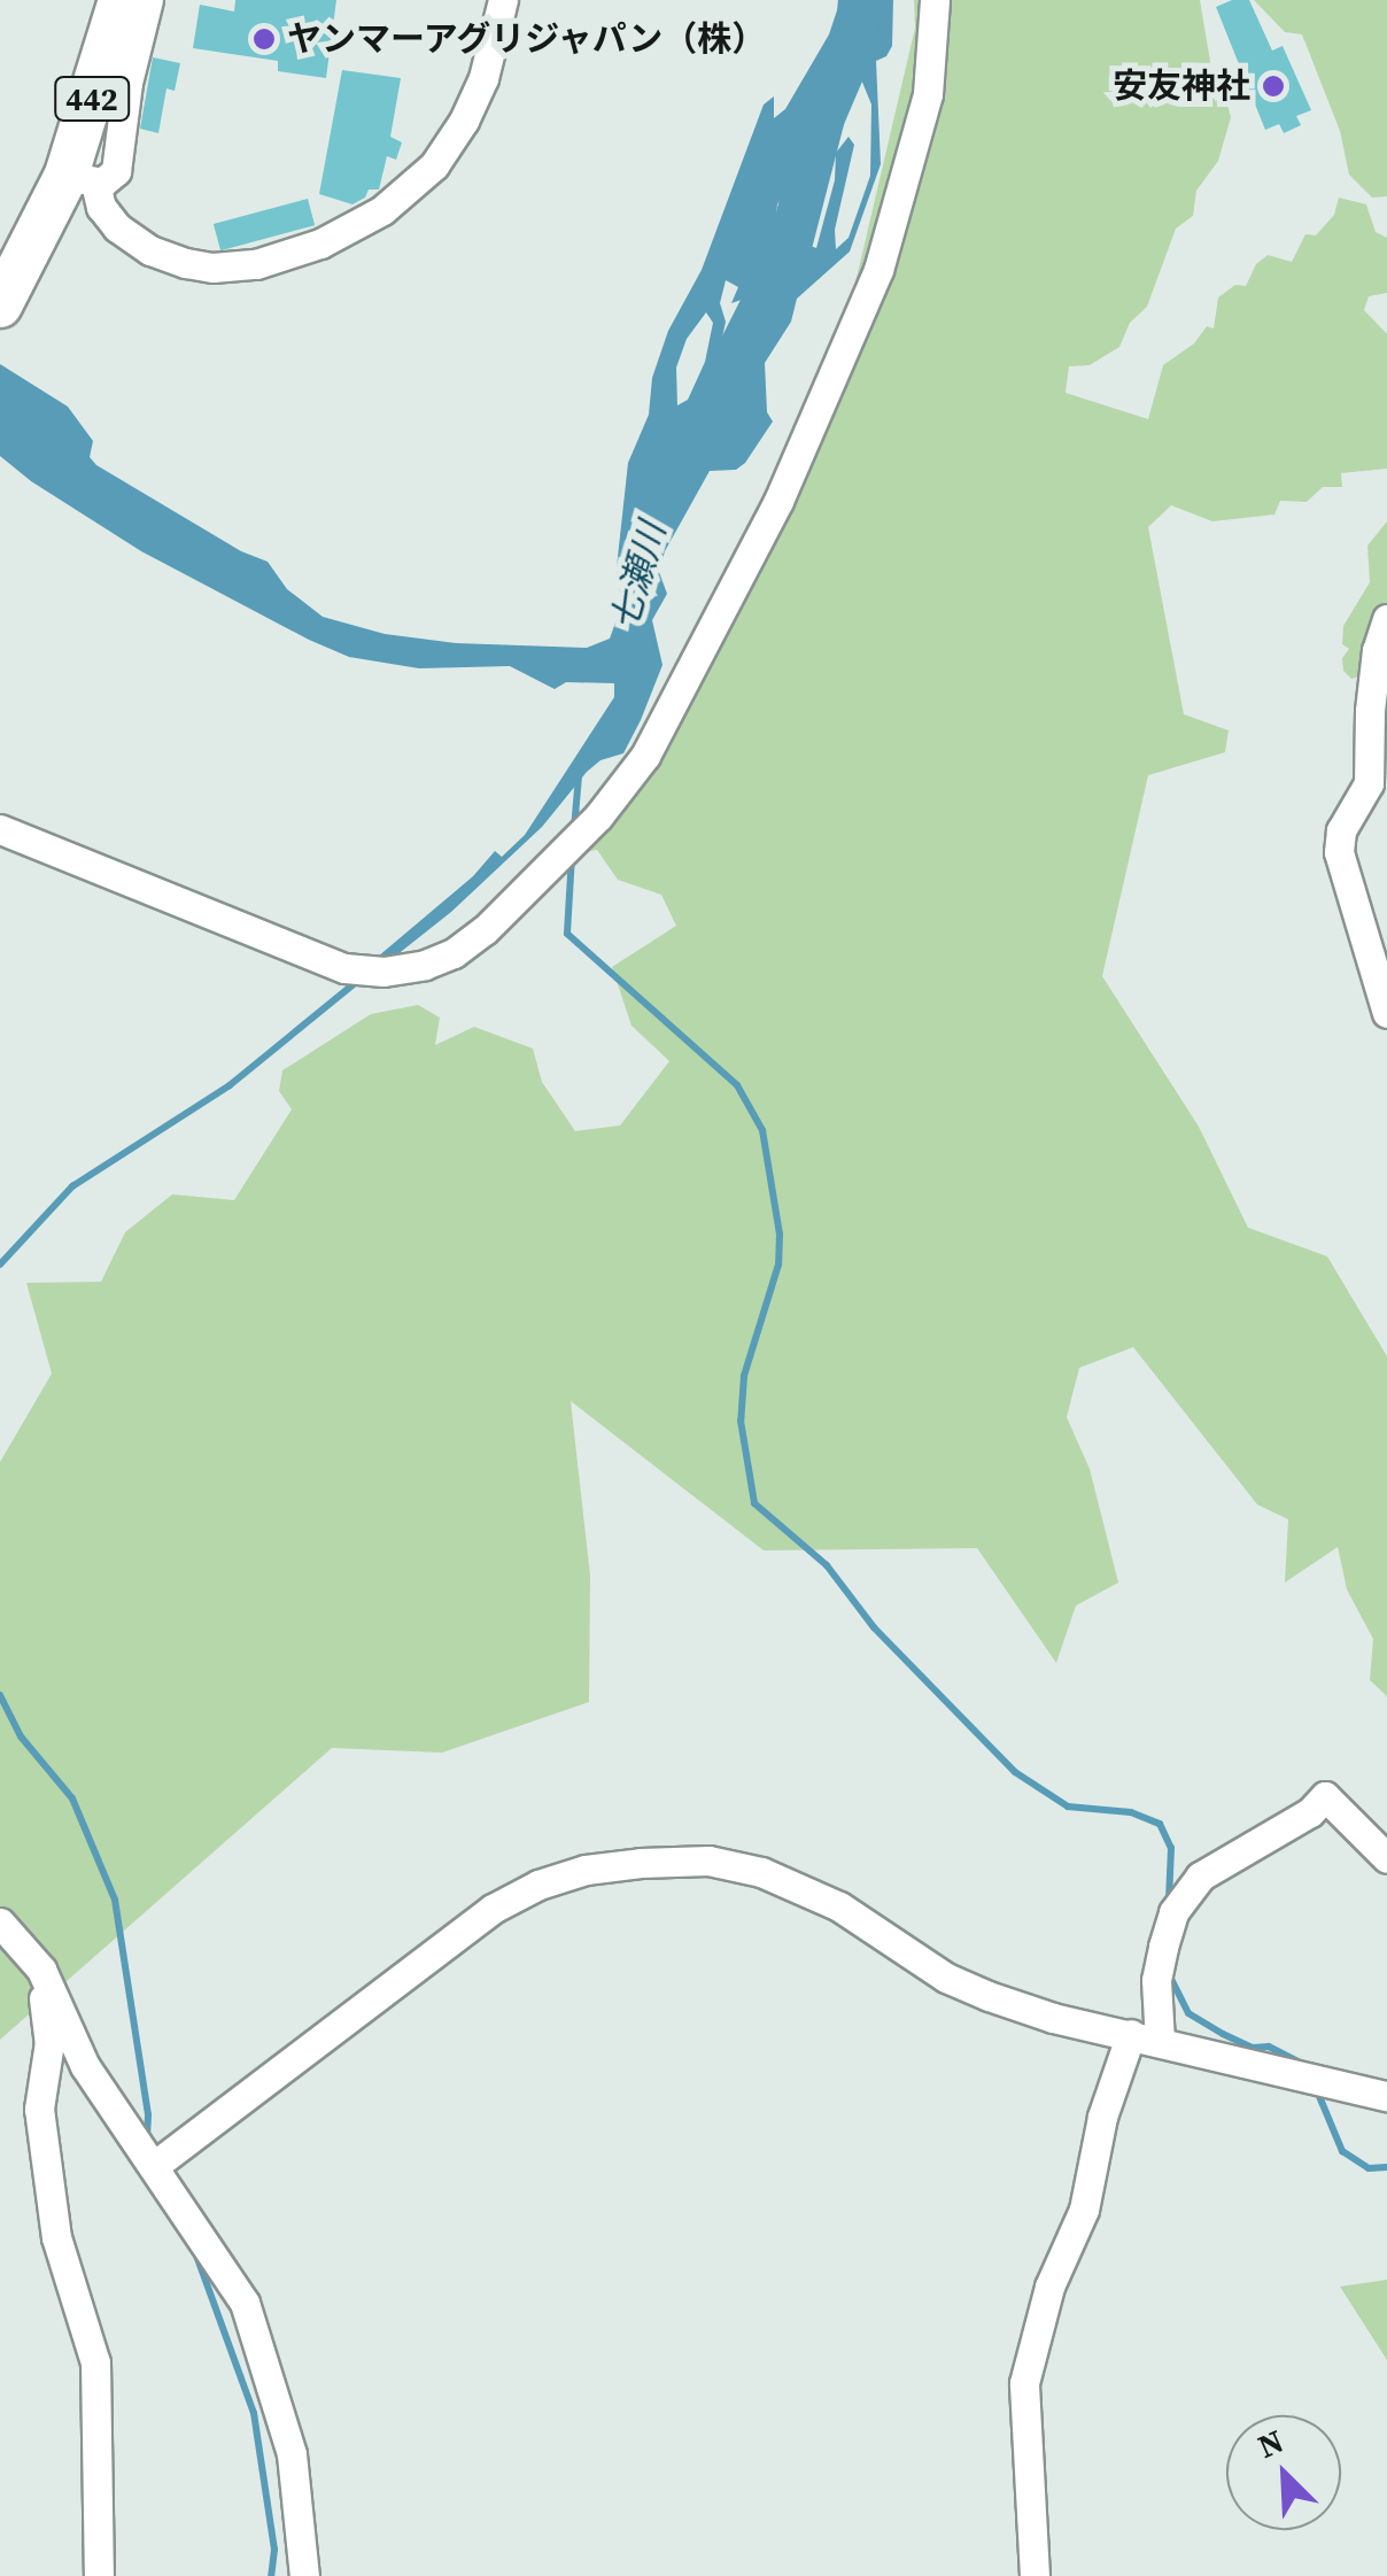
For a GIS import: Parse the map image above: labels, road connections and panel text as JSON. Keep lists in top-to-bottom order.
{
  "streets": {
    "highway": ["442"]
  },
  "water": ["七瀬川"],
  "places": ["ヤンマーアグリジャパン（株）", "安友神社"],
  "north": "top left"
}
